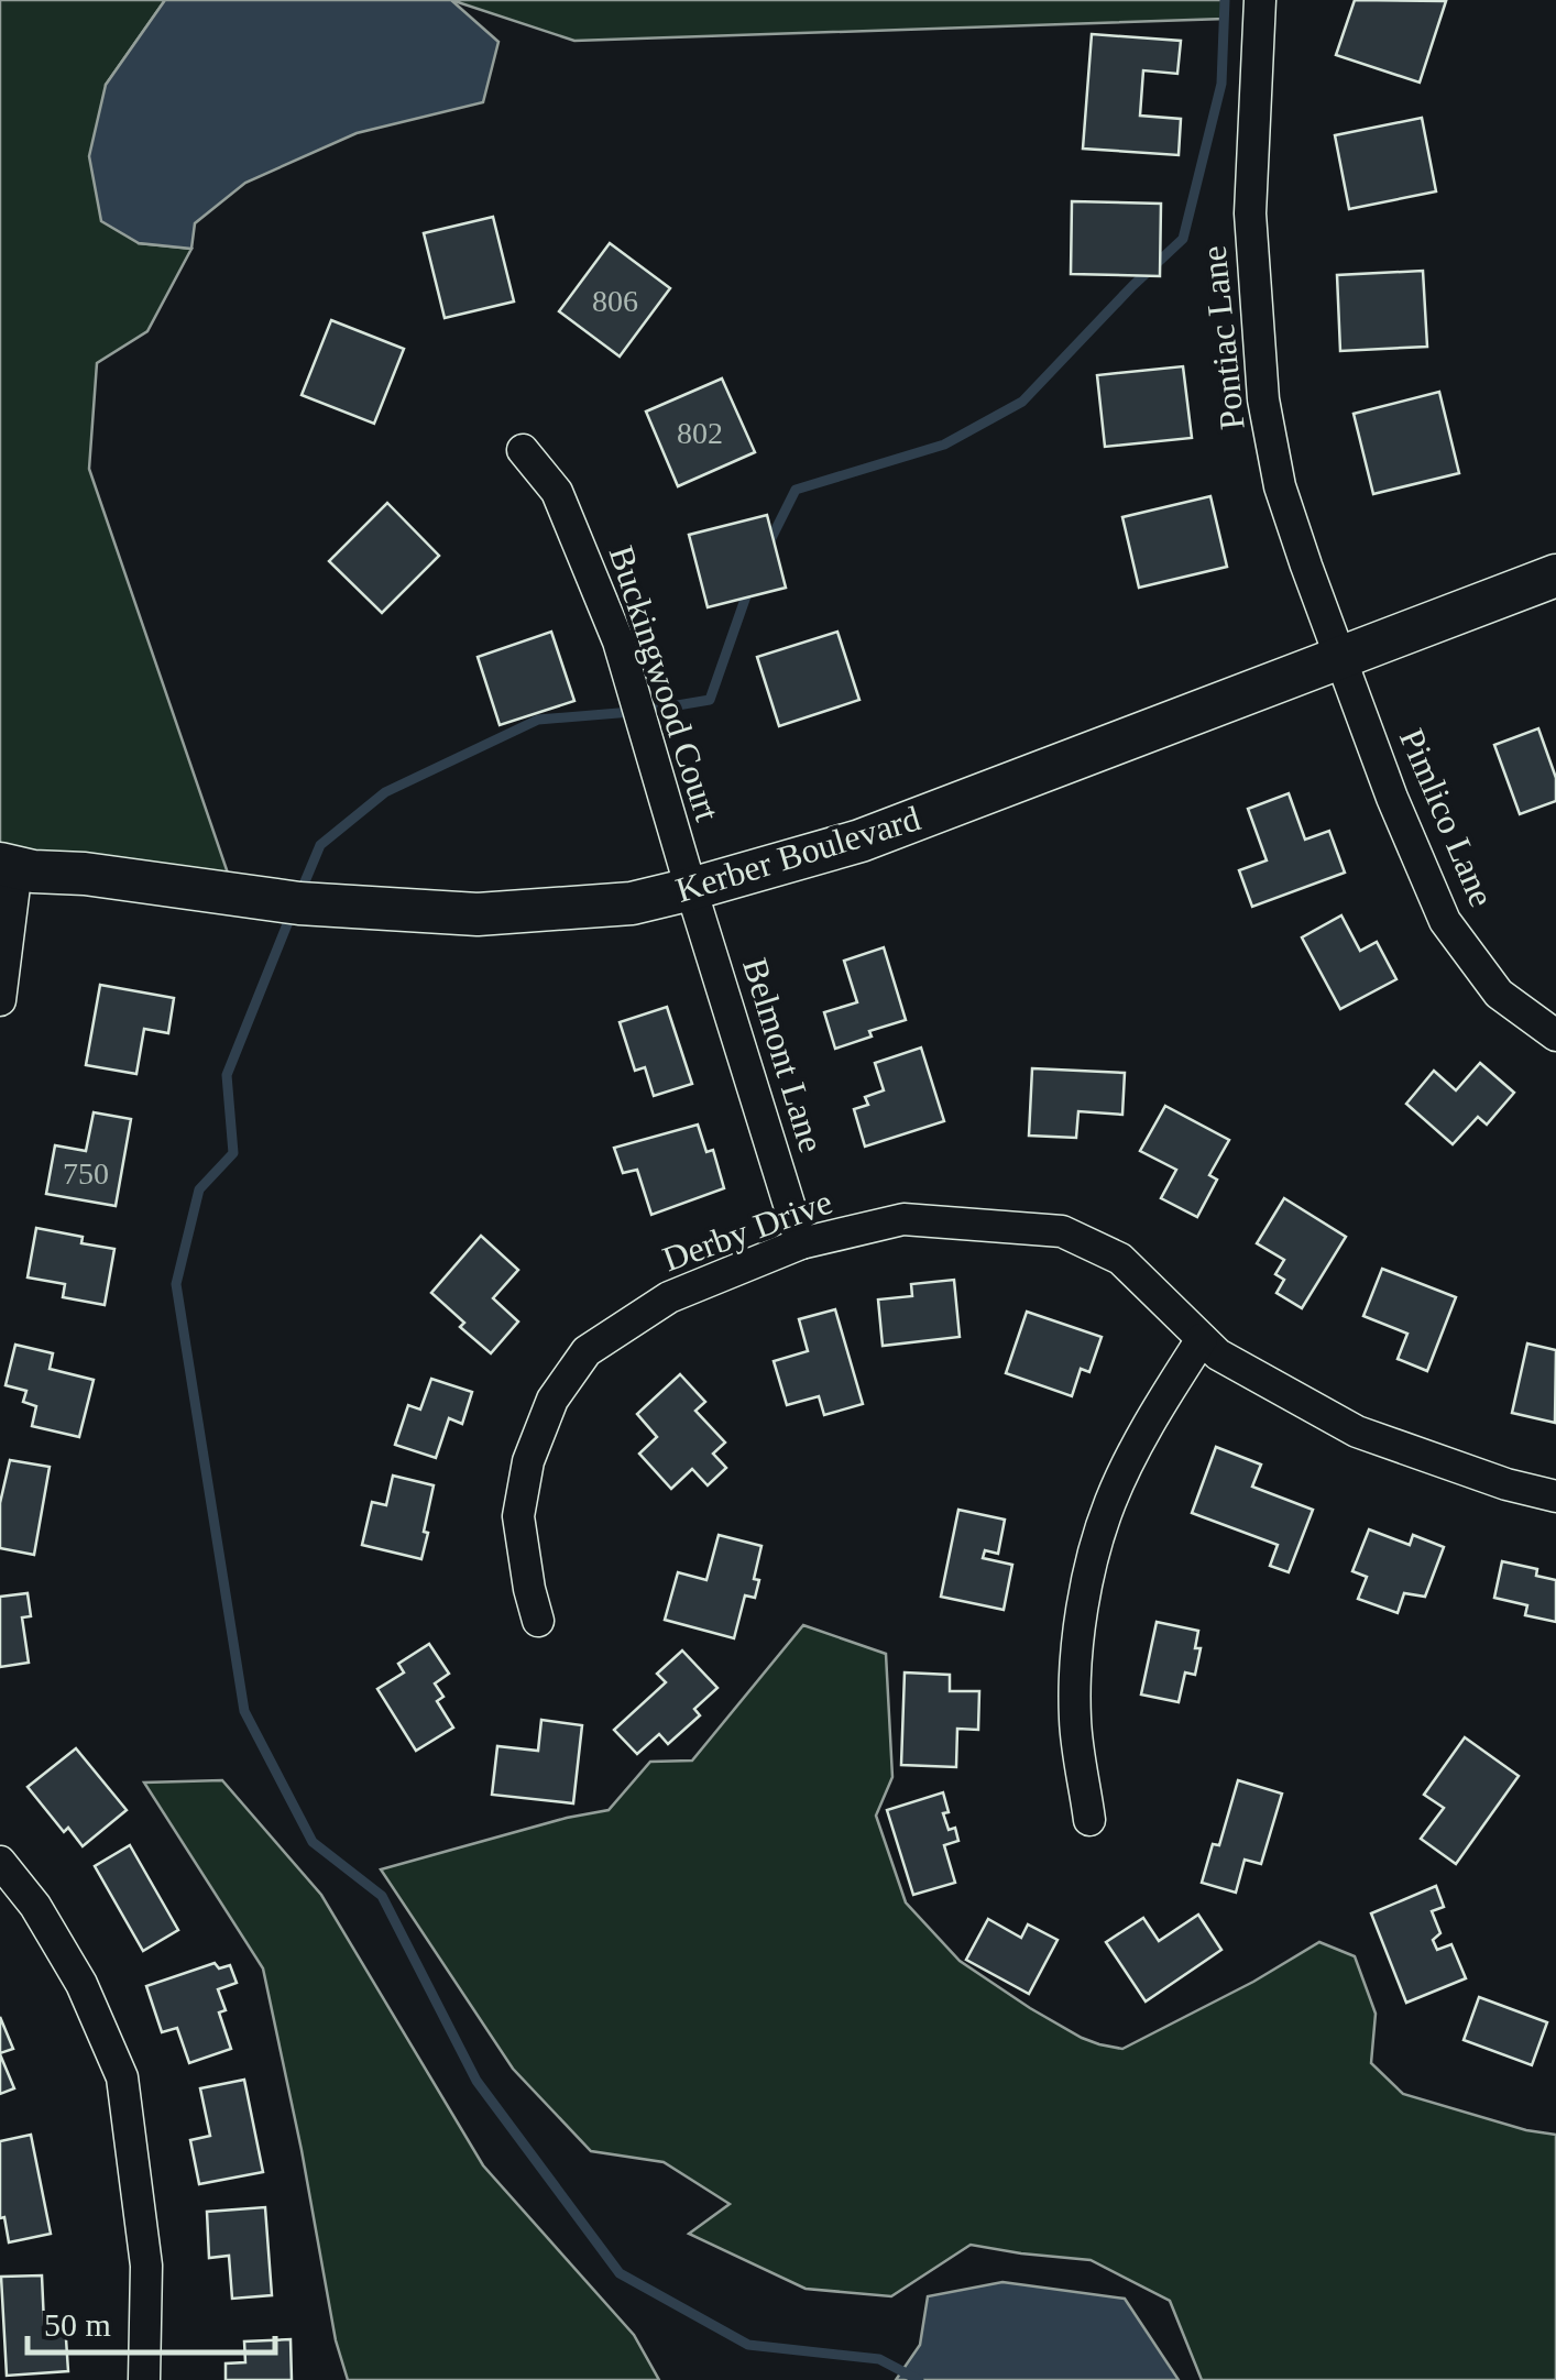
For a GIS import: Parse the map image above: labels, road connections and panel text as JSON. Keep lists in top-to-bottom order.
{
  "streets": {
    "street": [
      "Pontiac Lane",
      "Buckingwood Court",
      "Pimlico Lane",
      "Kerber Boulevard",
      "Belmont Lane",
      "Derby Drive"
    ]
  },
  "crossings": [
    ["Pontiac Lane", "Pimlico Lane"],
    ["Pontiac Lane", "Kerber Boulevard"],
    ["Buckingwood Court", "Kerber Boulevard"],
    ["Buckingwood Court", "Belmont Lane"],
    ["Pimlico Lane", "Kerber Boulevard"],
    ["Kerber Boulevard", "Belmont Lane"],
    ["Belmont Lane", "Derby Drive"]
  ],
  "house_numbers": ["806", "802", "750"],
  "scale_bar": "50 m"
}
